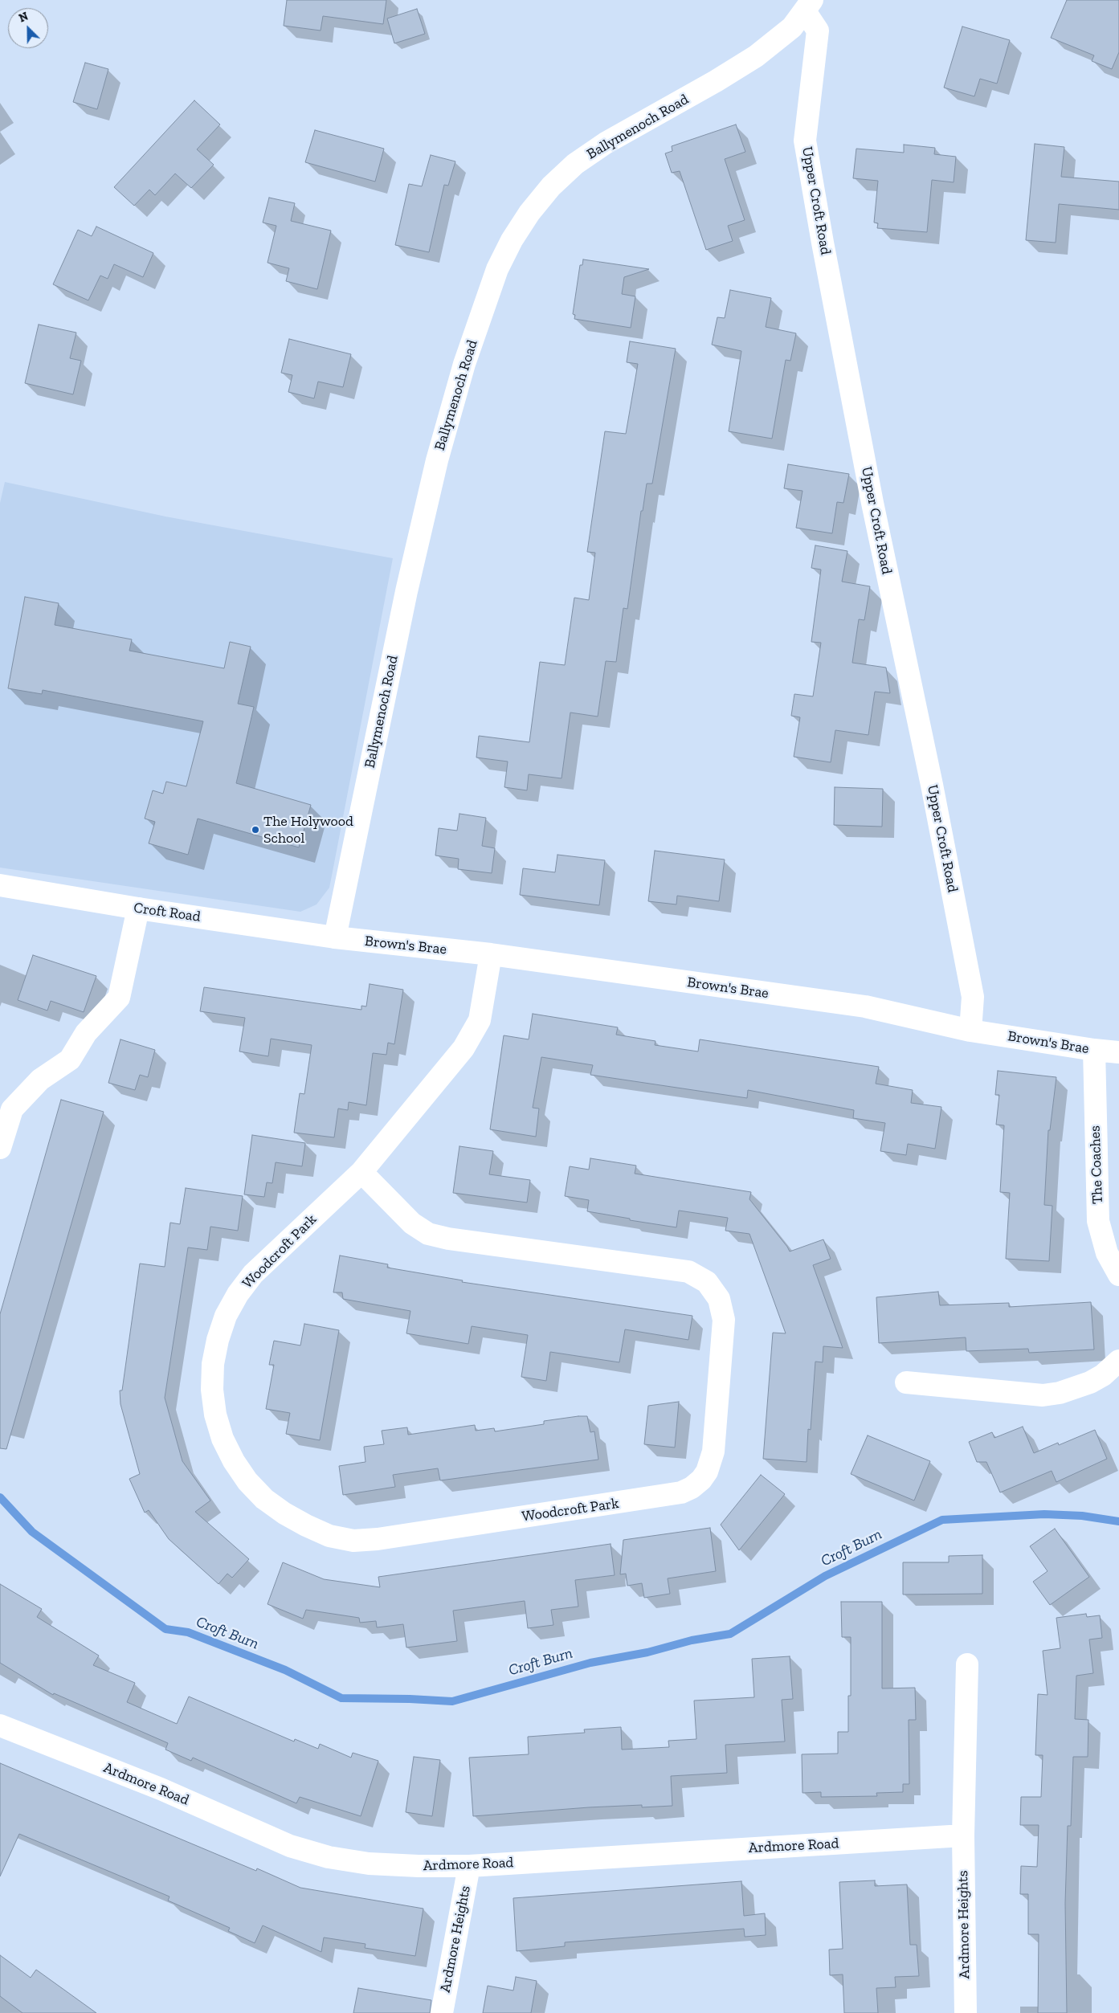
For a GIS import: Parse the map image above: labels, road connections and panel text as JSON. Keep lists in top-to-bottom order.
{
  "streets": {
    "street": [
      "Ballymenoch Road",
      "Upper Croft Road",
      "Croft Road",
      "Brown's Brae",
      "The Coaches",
      "Woodcroft Park",
      "Ardmore Road",
      "Ardmore Heights"
    ]
  },
  "crossings": [
    ["Ballymenoch Road", "Upper Croft Road"],
    ["Ballymenoch Road", "Croft Road"],
    ["Ballymenoch Road", "Brown's Brae"],
    ["Upper Croft Road", "Brown's Brae"],
    ["Croft Road", "Brown's Brae"],
    ["Brown's Brae", "The Coaches"],
    ["Brown's Brae", "Woodcroft Park"],
    ["Ardmore Road", "Ardmore Heights"]
  ],
  "water": ["Croft Burn"],
  "places": ["The Holywood School"],
  "north": "top left"
}
